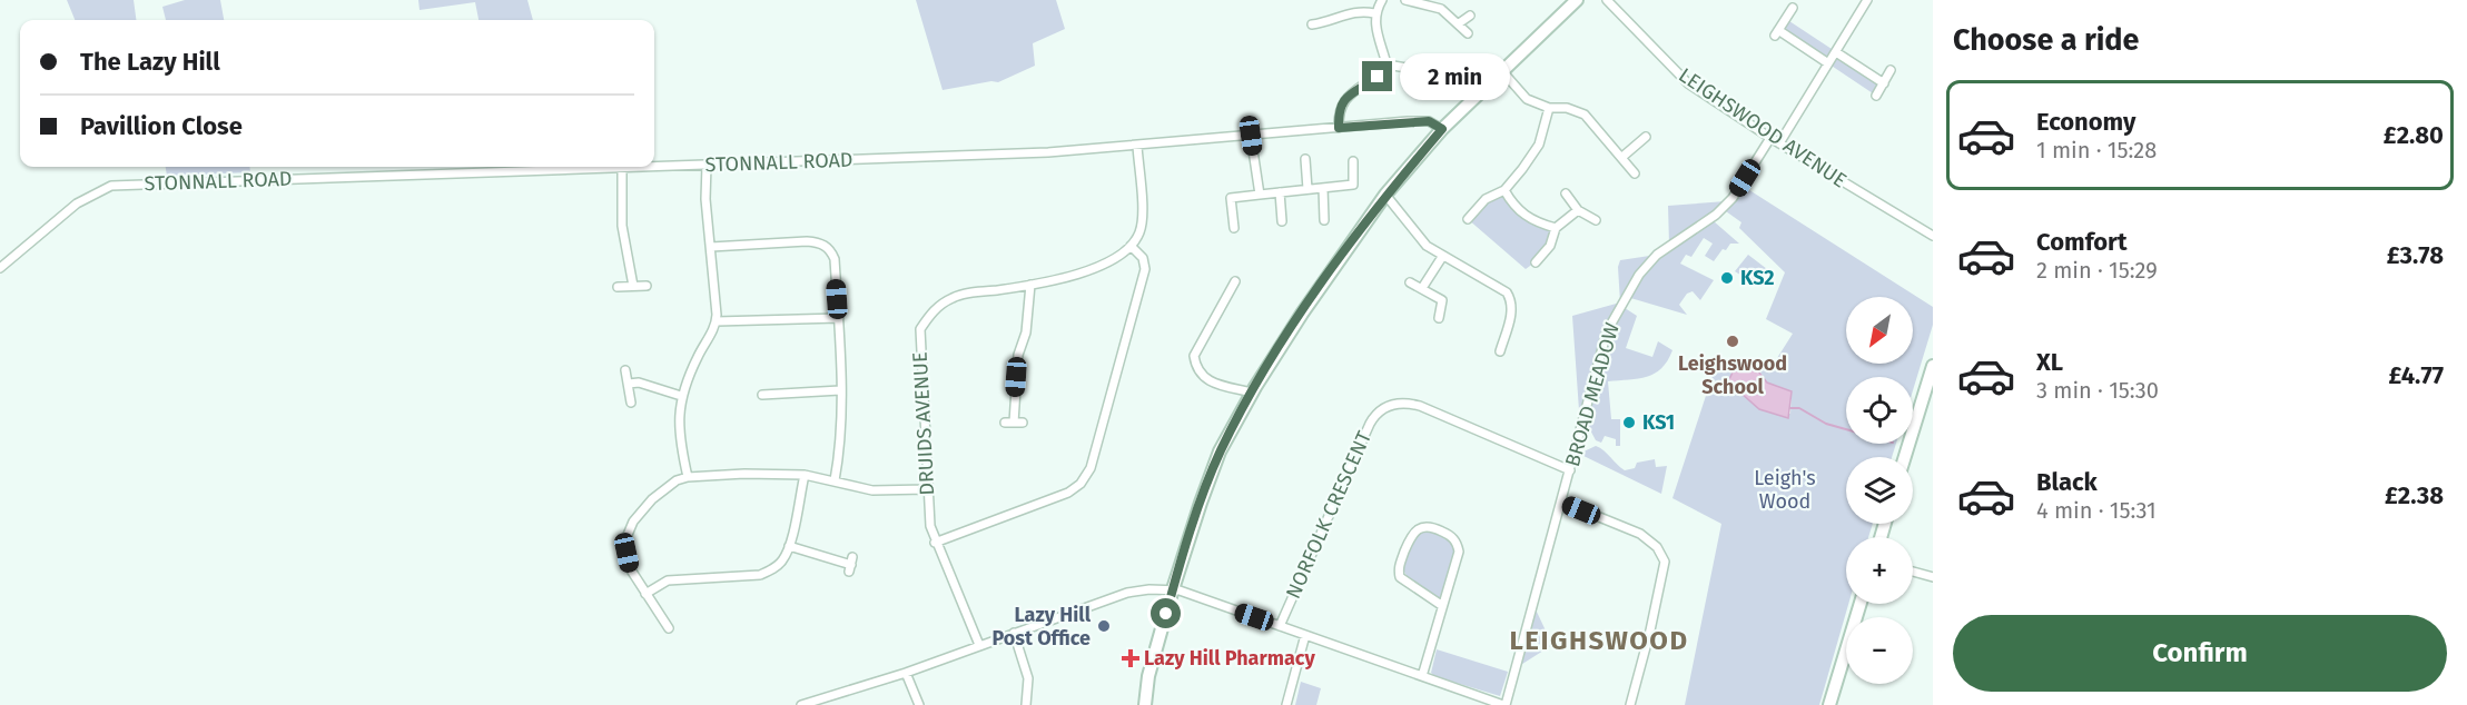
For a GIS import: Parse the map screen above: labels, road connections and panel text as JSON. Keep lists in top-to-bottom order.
{
  "streets": {
    "street": [
      "LEIGHSWOOD AVENUE",
      "STONNALL ROAD",
      "BROAD MEADOW",
      "DRUIDS AVENUE",
      "NORFOLK CRESCENT"
    ]
  },
  "crossings": [
    ["LEIGHSWOOD AVENUE", "BROAD MEADOW"],
    ["BROAD MEADOW", "NORFOLK CRESCENT"]
  ],
  "districts": ["LEIGHSWOOD"],
  "parks": ["Leigh's Wood"],
  "places": {
    "other": [
      "KS2",
      "Leighswood School",
      "KS1",
      "Lazy Hill Post Office"
    ],
    "health": ["Lazy Hill Pharmacy"]
  },
  "north": "bottom left",
  "page": {
    "heading": "Choose a ride",
    "banner": ["The Lazy Hill", "Pavillion Close"],
    "bubble": "2 min",
    "list": [
      {
        "name": "Economy",
        "note": "1 min · 15:28",
        "value": "£2.80"
      },
      {
        "name": "Comfort",
        "note": "2 min · 15:29",
        "value": "£3.78"
      },
      {
        "name": "XL",
        "note": "3 min · 15:30",
        "value": "£4.77"
      },
      {
        "name": "Black",
        "note": "4 min · 15:31",
        "value": "£2.38"
      }
    ],
    "map_buttons": ["+", "−"],
    "buttons": "Confirm"
  }
}
